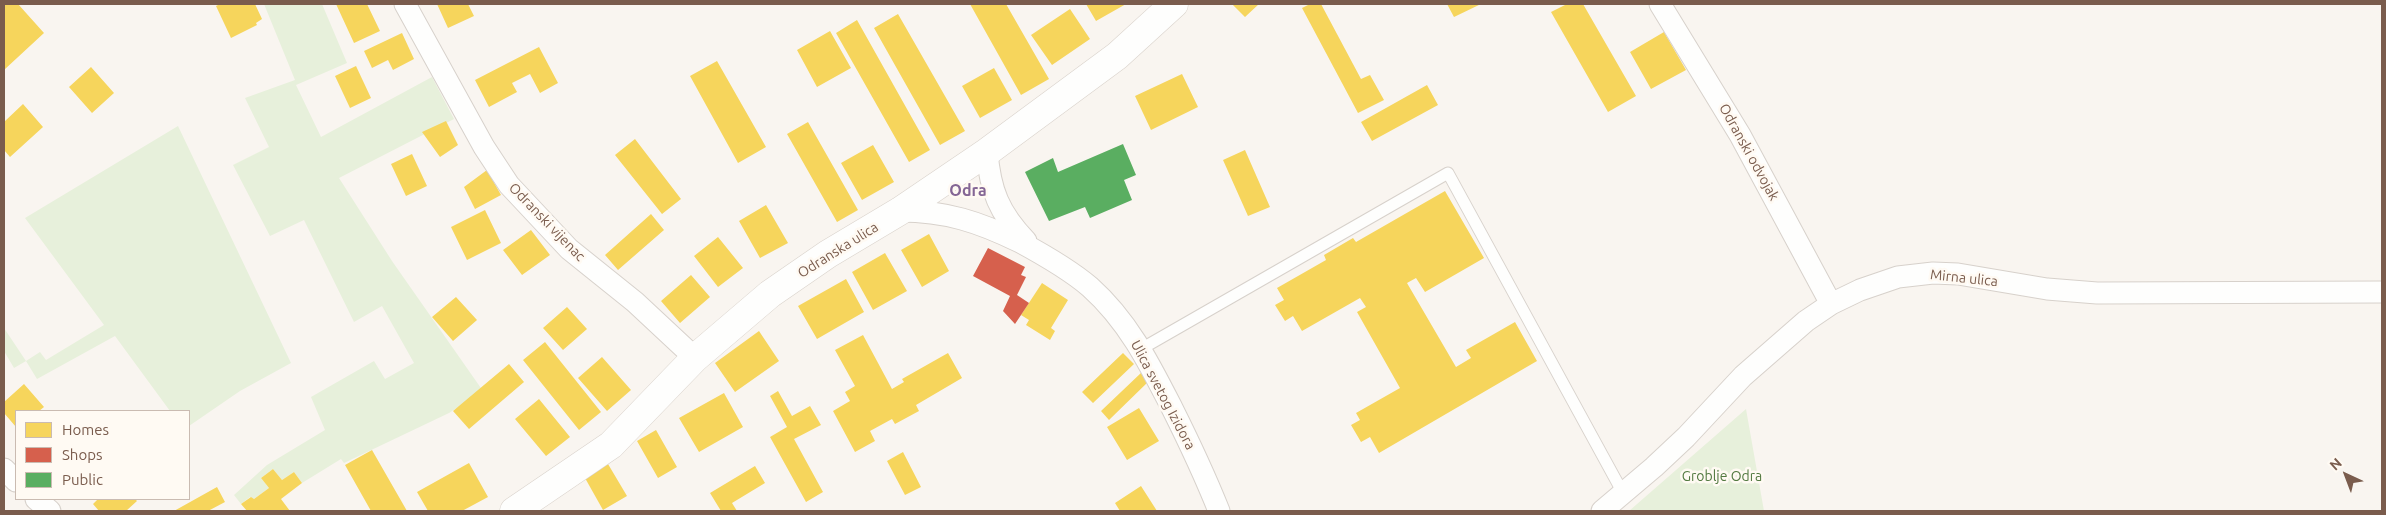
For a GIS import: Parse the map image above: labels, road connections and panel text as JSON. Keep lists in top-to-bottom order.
{
  "streets": {
    "street": [
      "Odranski odvojak",
      "Odranski vijenac",
      "Odranska ulica",
      "Mirna ulica",
      "Ulica svetog Izidora"
    ]
  },
  "crossings": [
    ["Odranski odvojak", "Mirna ulica"],
    ["Odranski vijenac", "Odranska ulica"],
    ["Odranska ulica", "Ulica svetog Izidora"]
  ],
  "districts": ["Odra"],
  "parks": ["Groblje Odra"],
  "legend": ["Homes", "Shops", "Public"],
  "north": "top left"
}
